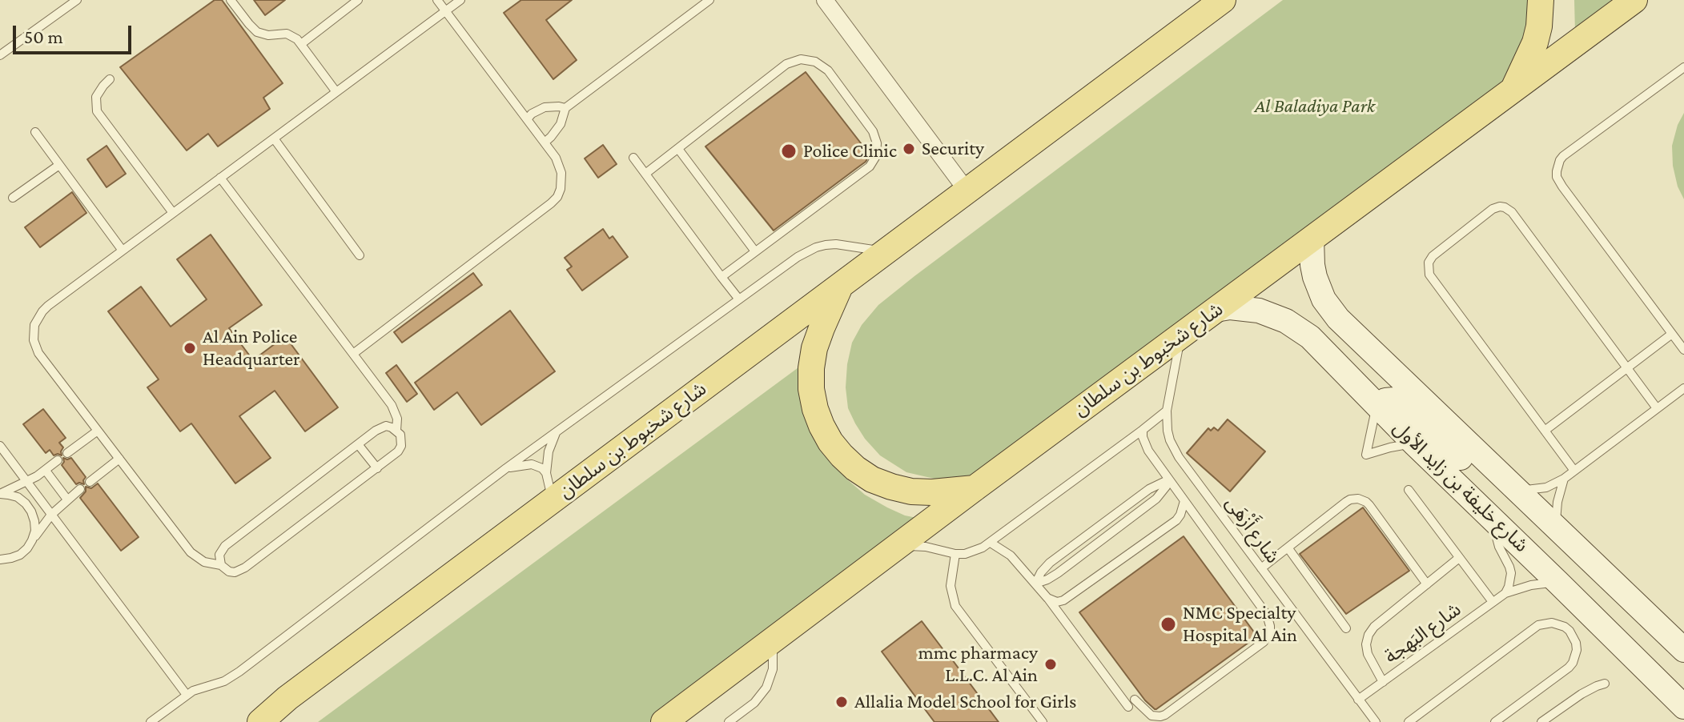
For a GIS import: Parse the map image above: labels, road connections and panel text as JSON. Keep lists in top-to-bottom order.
{
  "streets": {
    "main road": ["شارع شخبوط بن سلطان", "شارع خليفة بن زايد الأول"],
    "lane": ["شارع أَزْهَى", "شارع البَهجة"]
  },
  "crossings": [
    ["شارع شخبوط بن سلطان", "شارع خليفة بن زايد الأول"],
    ["شارع شخبوط بن سلطان", "شارع أَزْهَى"],
    ["شارع خليفة بن زايد الأول", "شارع البَهجة"],
    ["شارع أَزْهَى", "شارع البَهجة"]
  ],
  "parks": ["Al Baladiya Park"],
  "places": [
    "Security",
    "Police Clinic",
    "Al Ain Police Headquarter",
    "NMC Specialty Hospital Al Ain",
    "mmc pharmacy L.L.C. Al Ain",
    "Allalia Model School for Girls"
  ],
  "scale_bar": "50 m"
}
